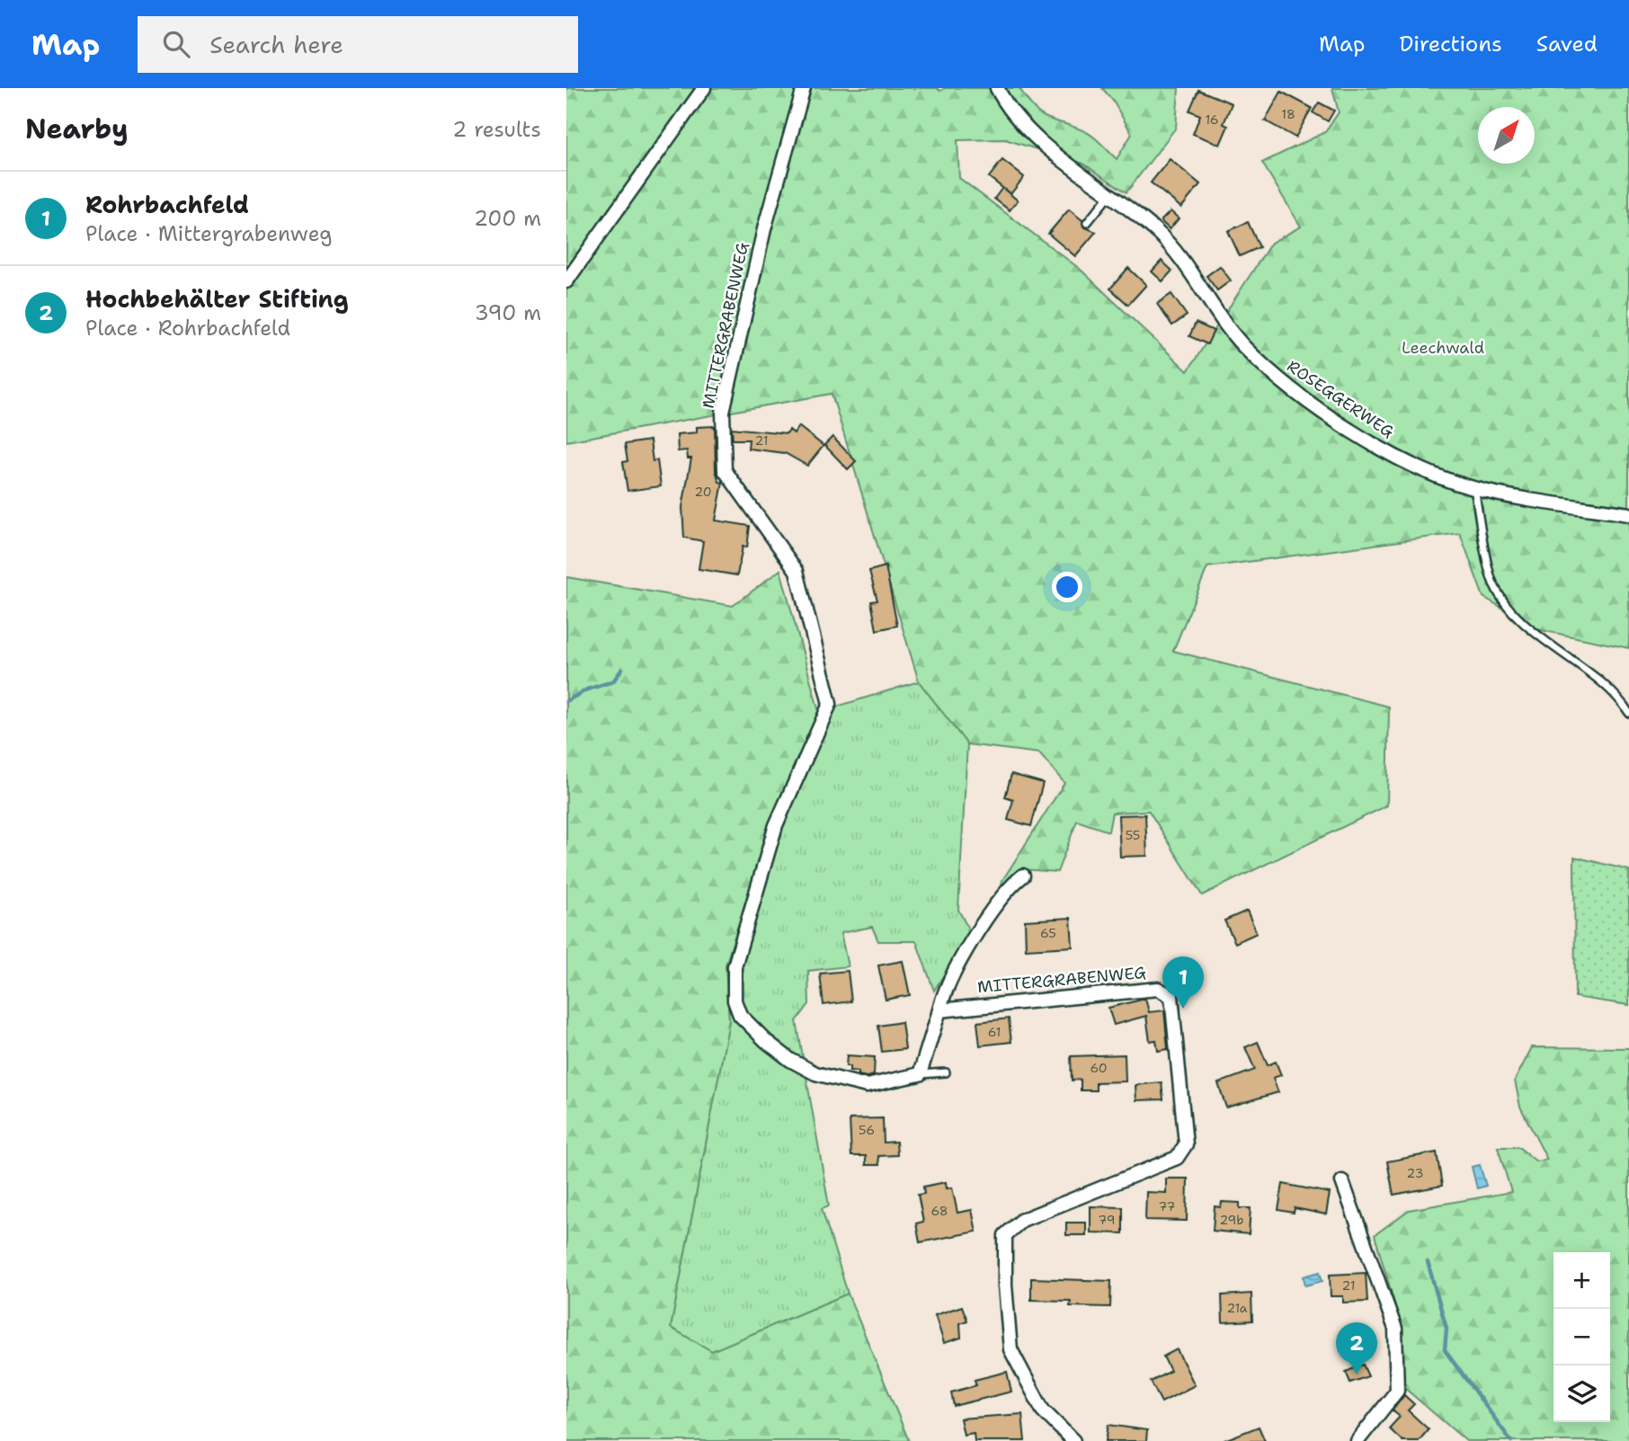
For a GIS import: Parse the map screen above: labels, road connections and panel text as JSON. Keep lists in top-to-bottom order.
{
  "streets": {
    "street": ["MITTERGRABENWEG", "ROSEGGERWEG"]
  },
  "parks": ["Leechwald"],
  "house_numbers": [
    "18",
    "16",
    "21",
    "20",
    "55",
    "65",
    "61",
    "60",
    "56",
    "23",
    "77",
    "68",
    "79",
    "29b",
    "21",
    "21a"
  ],
  "north": "top right",
  "page": {
    "header": "Map",
    "search": "Search here",
    "nav": ["Map", "Directions", "Saved"],
    "heading": ["Nearby", "2 results"],
    "list": [
      {
        "mark": "1",
        "name": "Rohrbachfeld",
        "note": "Place · Mittergrabenweg",
        "value": "200 m"
      },
      {
        "mark": "2",
        "name": "Hochbehälter Stifting",
        "note": "Place · Rohrbachfeld",
        "value": "390 m"
      }
    ],
    "pins": ["1", "2"],
    "map_buttons": ["+", "−"]
  }
}
